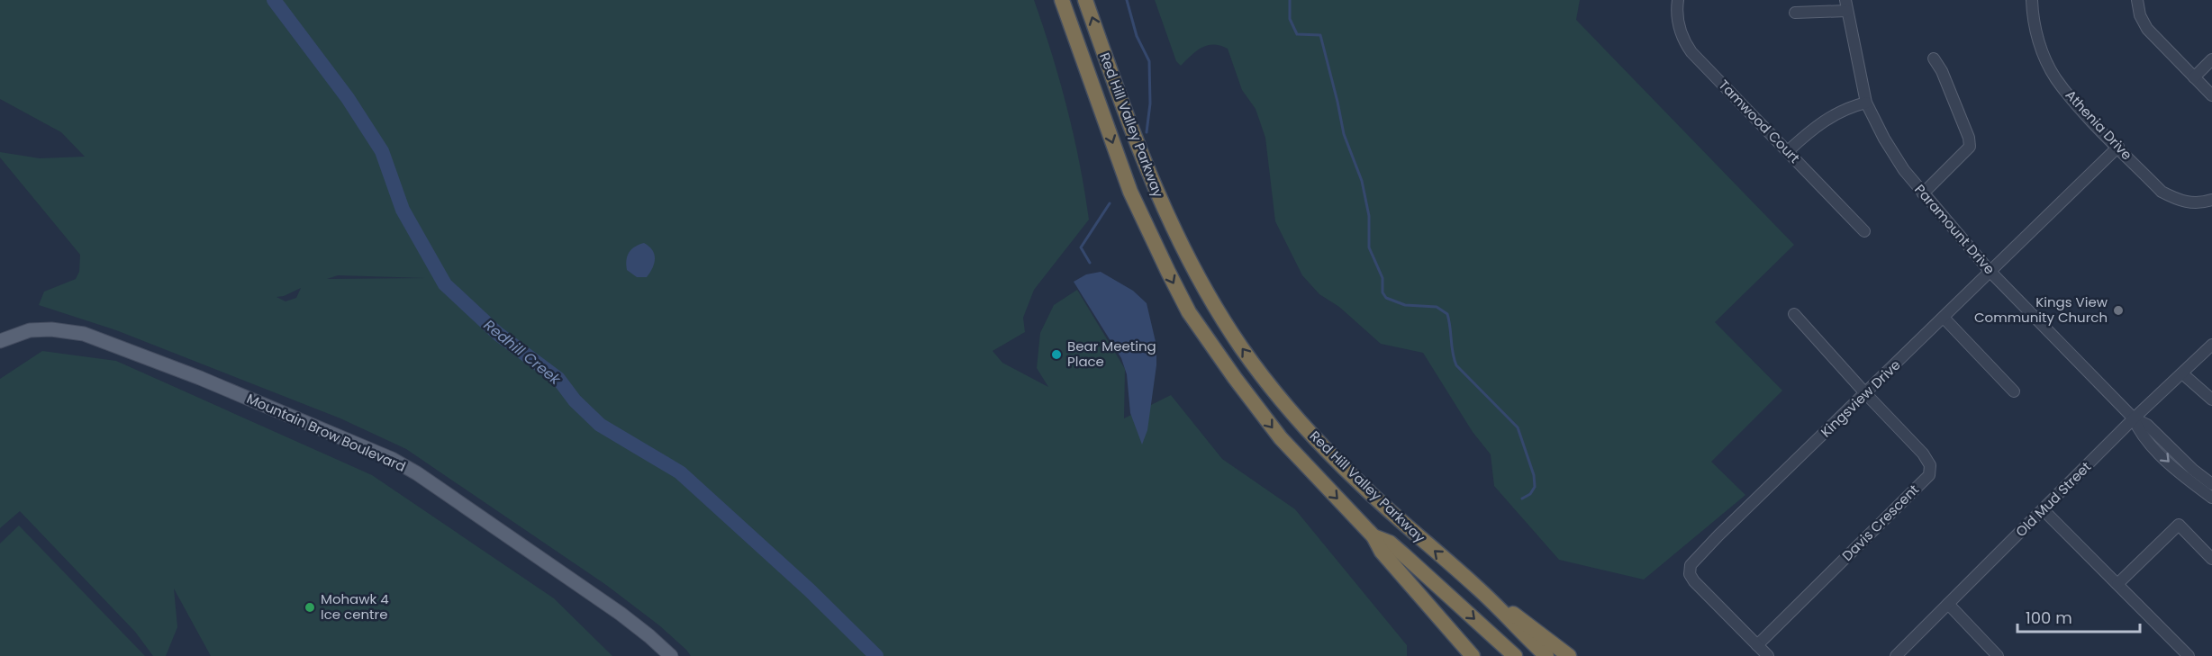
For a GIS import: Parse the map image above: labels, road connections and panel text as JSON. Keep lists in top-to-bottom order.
{
  "streets": {
    "highway": ["Red Hill Valley Parkway"],
    "main road": ["Mountain Brow Boulevard"],
    "street": [
      "Tamwood Court",
      "Athenia Drive",
      "Paramount Drive",
      "Kingsview Drive",
      "Old Mud Street",
      "Davis Crescent"
    ]
  },
  "crossings": [
    ["Athenia Drive", "Kingsview Drive"],
    ["Paramount Drive", "Kingsview Drive"],
    ["Paramount Drive", "Old Mud Street"],
    ["Kingsview Drive", "Davis Crescent"]
  ],
  "water": ["Redhill Creek"],
  "places": ["Kings View Community Church", "Bear Meeting Place", "Mohawk 4 Ice centre"],
  "scale_bar": "100 m"
}
